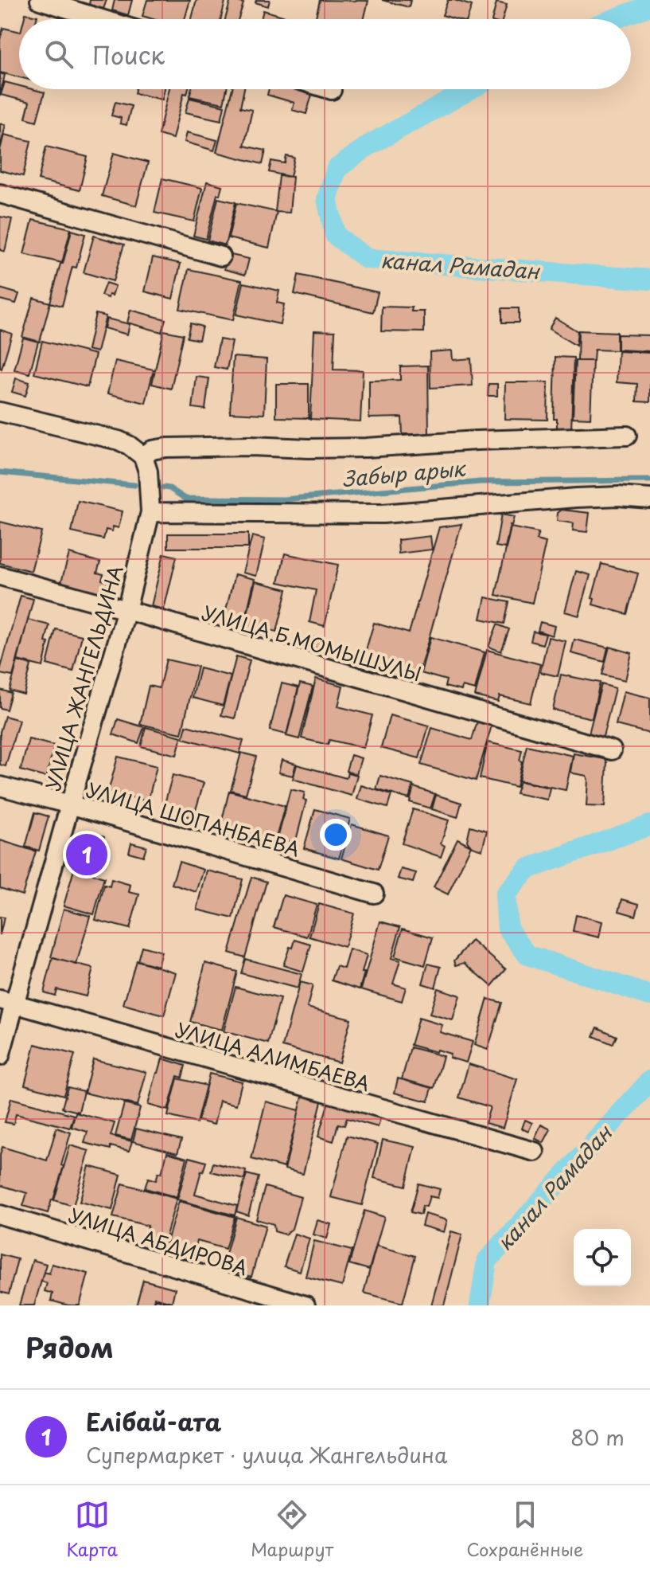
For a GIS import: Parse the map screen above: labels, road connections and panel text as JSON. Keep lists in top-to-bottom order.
{
  "streets": {
    "street": [
      "УЛИЦА Б.МОМЫШУЛЫ",
      "УЛИЦА ЖАНГЕЛЬДИНА",
      "УЛИЦА ШОПАНБАЕВА",
      "УЛИЦА АЛИМБАЕВА",
      "УЛИЦА АБДИРОВА"
    ]
  },
  "crossings": [
    ["УЛИЦА Б.МОМЫШУЛЫ", "УЛИЦА ЖАНГЕЛЬДИНА"],
    ["УЛИЦА ЖАНГЕЛЬДИНА", "УЛИЦА ШОПАНБАЕВА"],
    ["УЛИЦА ЖАНГЕЛЬДИНА", "УЛИЦА АЛИМБАЕВА"]
  ],
  "water": ["канал Рамадан", "Забыр арык"],
  "page": {
    "search": "Поиск",
    "pins": "1",
    "heading": "Рядом",
    "list": [
      {
        "mark": "1",
        "name": "Елібай-ата",
        "note": "Супермаркет · улица Жангельдина",
        "value": "80 m"
      }
    ],
    "nav": ["Карта", "Маршрут", "Сохранённые"]
  }
}
